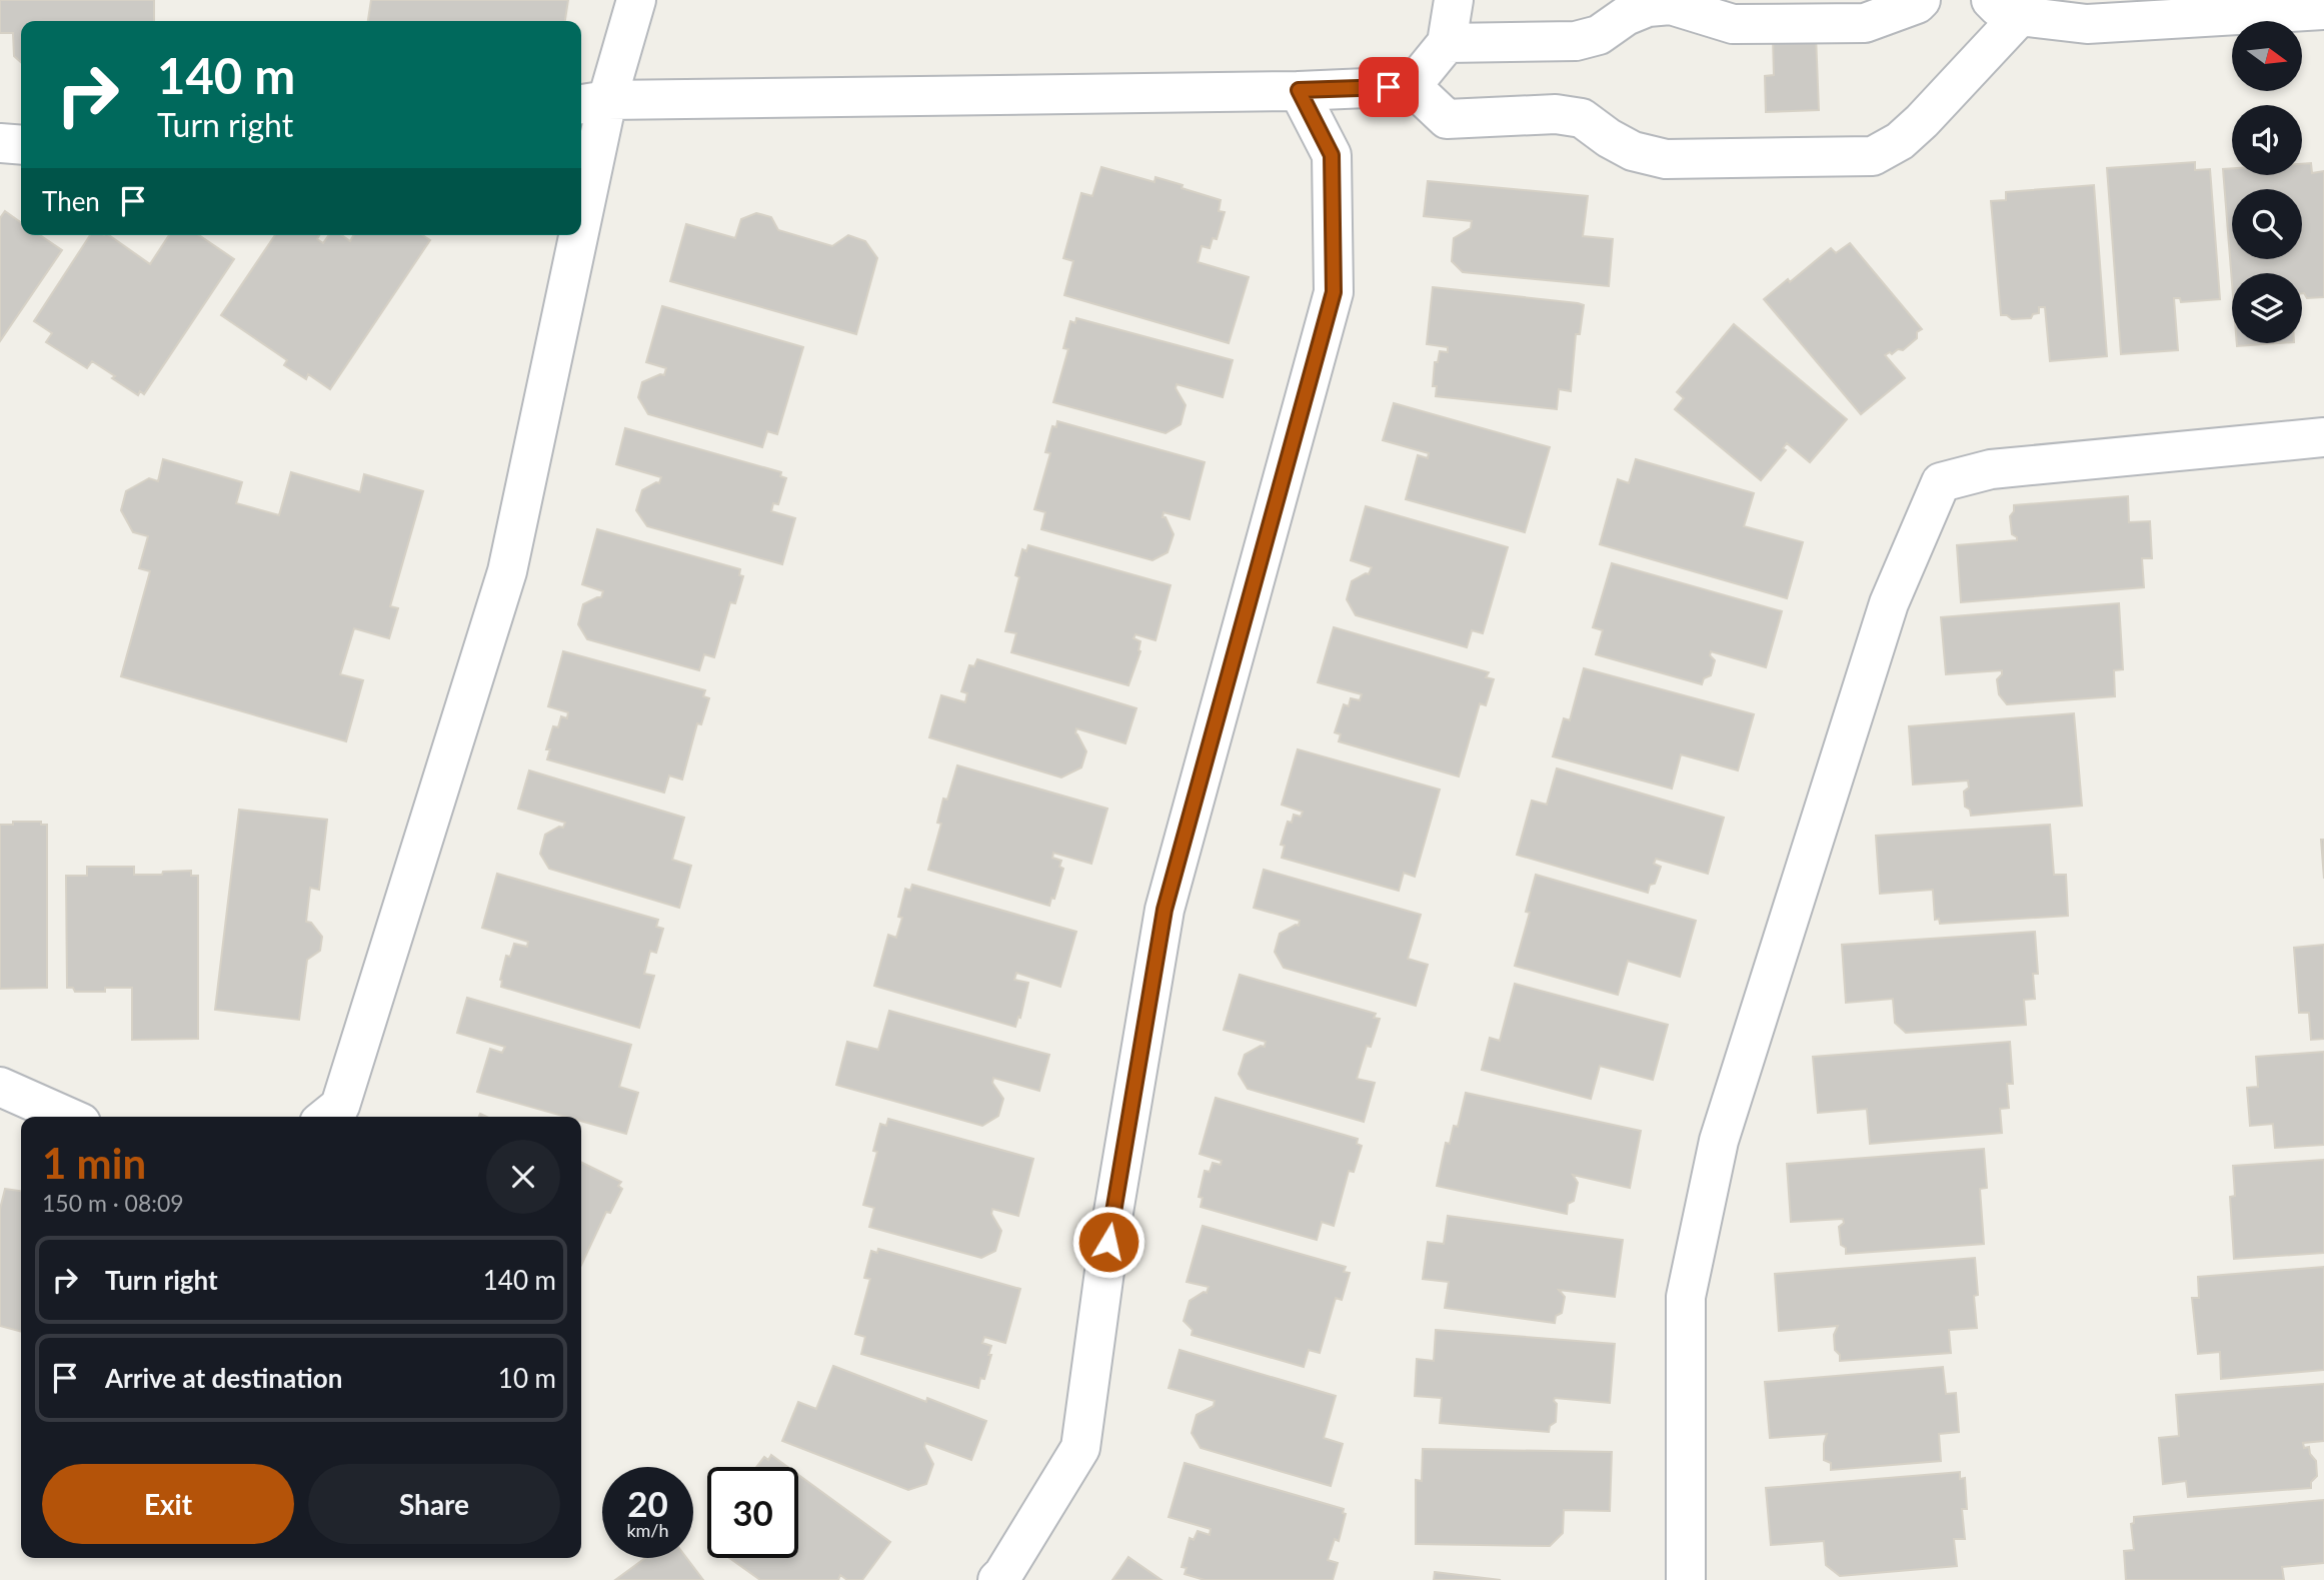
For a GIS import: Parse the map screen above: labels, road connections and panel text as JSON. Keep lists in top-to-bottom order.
{
  "north": "right",
  "page": {
    "turn": ["140 m", "Turn right"],
    "then": "Then",
    "heading": ["1 min", "150 m · 08:09"],
    "list": [
      {
        "name": "Turn right",
        "value": "140 m"
      },
      {
        "name": "Arrive at destination",
        "value": "10 m"
      }
    ],
    "buttons": ["Exit", "Share"],
    "speed": "20 km/h",
    "limit": "30"
  }
}
